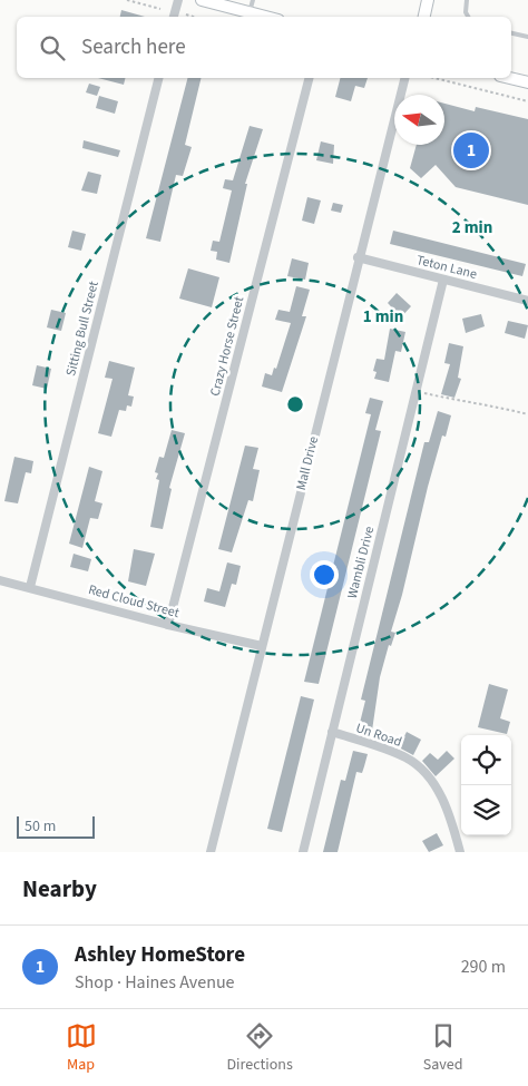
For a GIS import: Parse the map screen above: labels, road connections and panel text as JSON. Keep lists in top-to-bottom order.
{
  "streets": {
    "street": [
      "Teton Lane",
      "Sitting Bull Street",
      "Crazy Horse Street",
      "Mall Drive",
      "Wambli Drive",
      "Red Cloud Street",
      "Un Road"
    ]
  },
  "crossings": [
    ["Teton Lane", "Mall Drive"],
    ["Teton Lane", "Wambli Drive"],
    ["Sitting Bull Street", "Red Cloud Street"],
    ["Crazy Horse Street", "Red Cloud Street"],
    ["Mall Drive", "Red Cloud Street"],
    ["Wambli Drive", "Un Road"]
  ],
  "scale_bar": "50 m",
  "north": "left",
  "page": {
    "search": "Search here",
    "pins": "1",
    "scale": "50 m",
    "heading": "Nearby",
    "list": [
      {
        "mark": "1",
        "name": "Ashley HomeStore",
        "note": "Shop · Haines Avenue",
        "value": "290 m"
      }
    ],
    "nav": ["Map", "Directions", "Saved"]
  },
  "rings": ["2 min", "1 min"]
}
